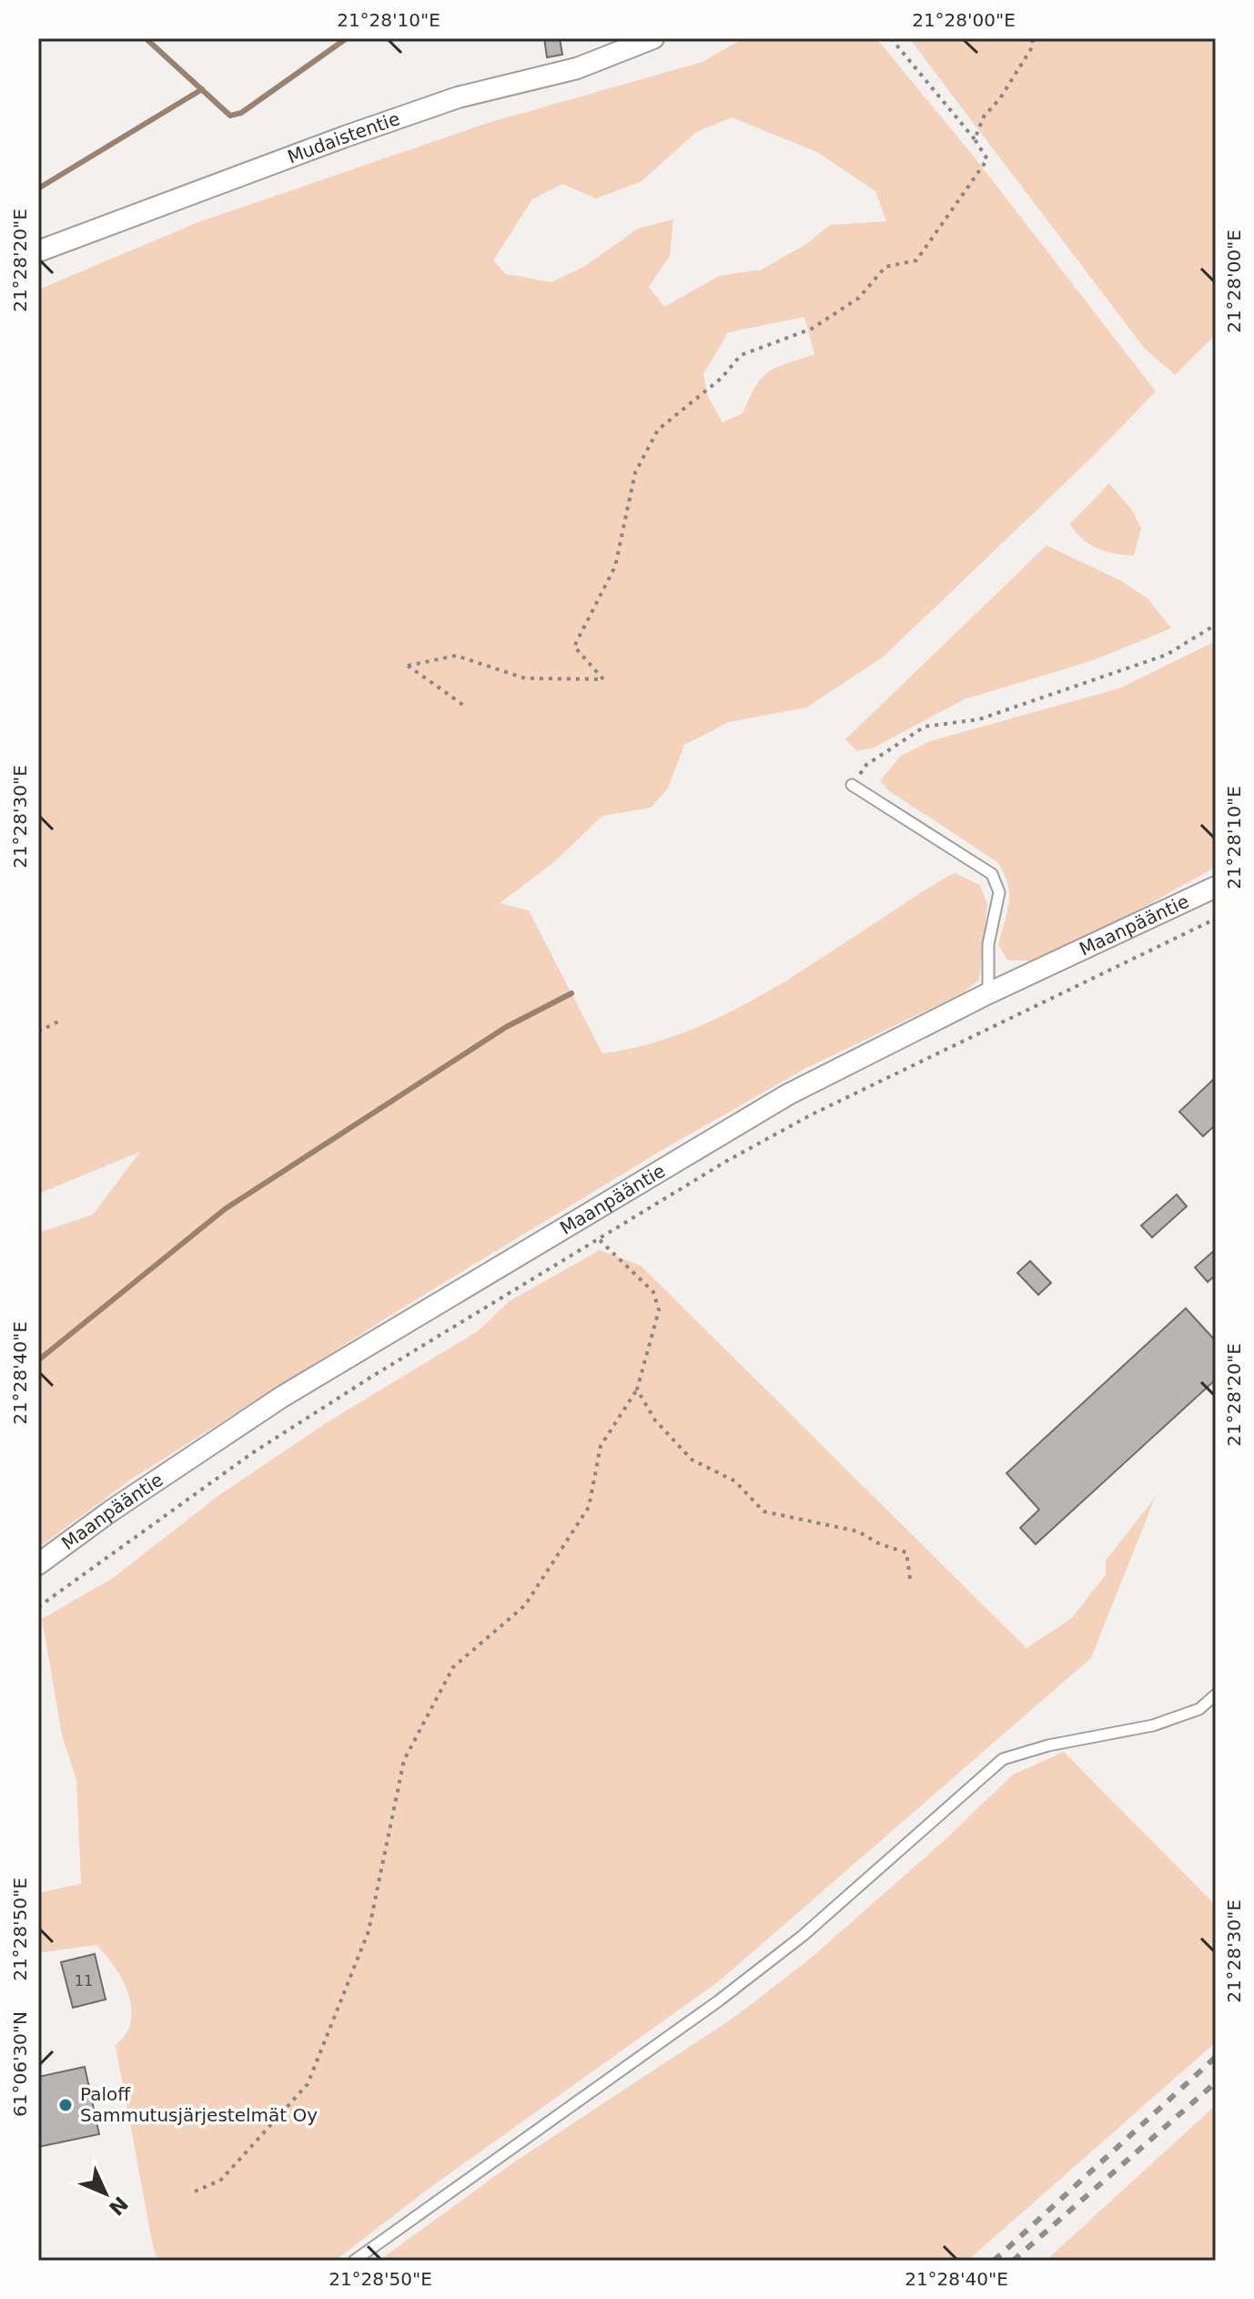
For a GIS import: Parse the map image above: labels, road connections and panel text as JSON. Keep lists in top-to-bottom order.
{
  "streets": {
    "street": ["Mudaistentie", "Maanpääntie"]
  },
  "places": ["Paloff Sammutusjärjestelmät Oy"],
  "house_numbers": ["11"],
  "north": "bottom right",
  "coordinates": [
    "21°28'10\"E",
    "21°28'00\"E",
    "21°28'20\"E",
    "21°28'30\"E",
    "21°28'40\"E",
    "21°28'50\"E",
    "61°06'30\"N"
  ]
}
